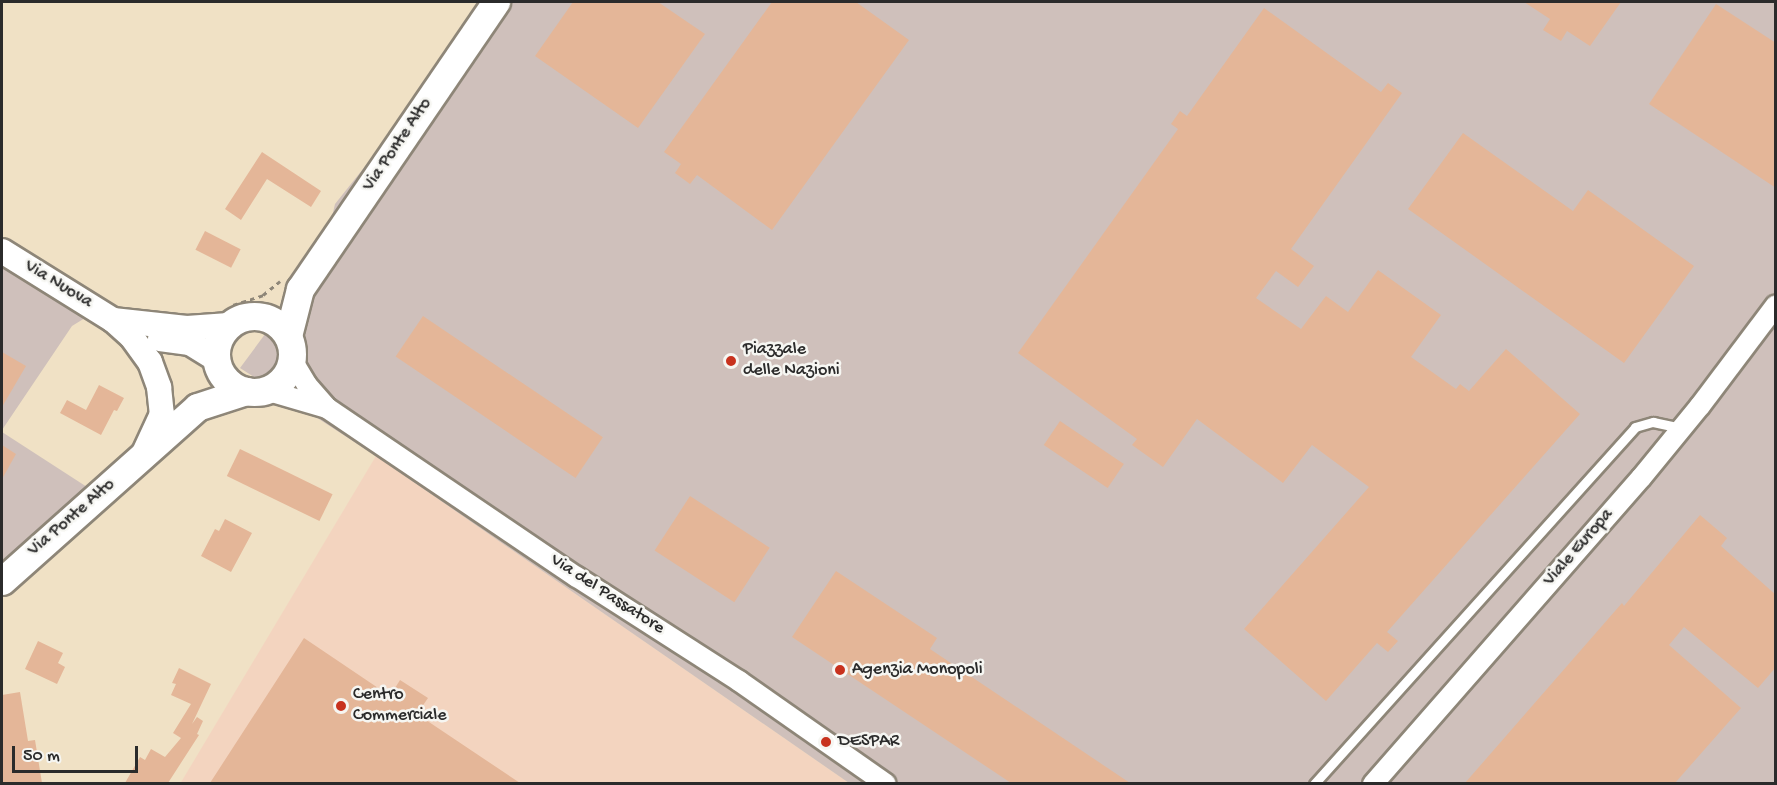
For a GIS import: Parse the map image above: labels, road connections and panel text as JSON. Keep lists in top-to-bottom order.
{
  "streets": {
    "main road": ["Via Ponte Alto"],
    "street": ["Via Nuova", "Viale Europa", "Via del Passatore"]
  },
  "crossings": [
    ["Via Ponte Alto", "Via Nuova"],
    ["Via Ponte Alto", "Via del Passatore"],
    ["Via Nuova", "Via del Passatore"]
  ],
  "places": [
    "Piazzale delle Nazioni",
    "Agenzia Monopoli",
    "Centro Commerciale",
    "DESPAR"
  ],
  "scale_bar": "50 m"
}
